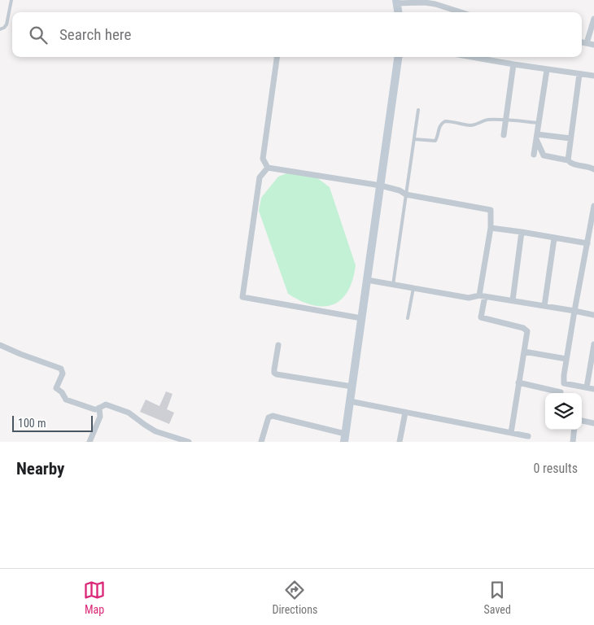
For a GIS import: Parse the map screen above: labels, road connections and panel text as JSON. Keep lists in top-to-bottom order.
{
  "scale_bar": "100 m",
  "page": {
    "search": "Search here",
    "scale": "100 m",
    "heading": ["Nearby", "0 results"],
    "nav": ["Map", "Directions", "Saved"]
  }
}
